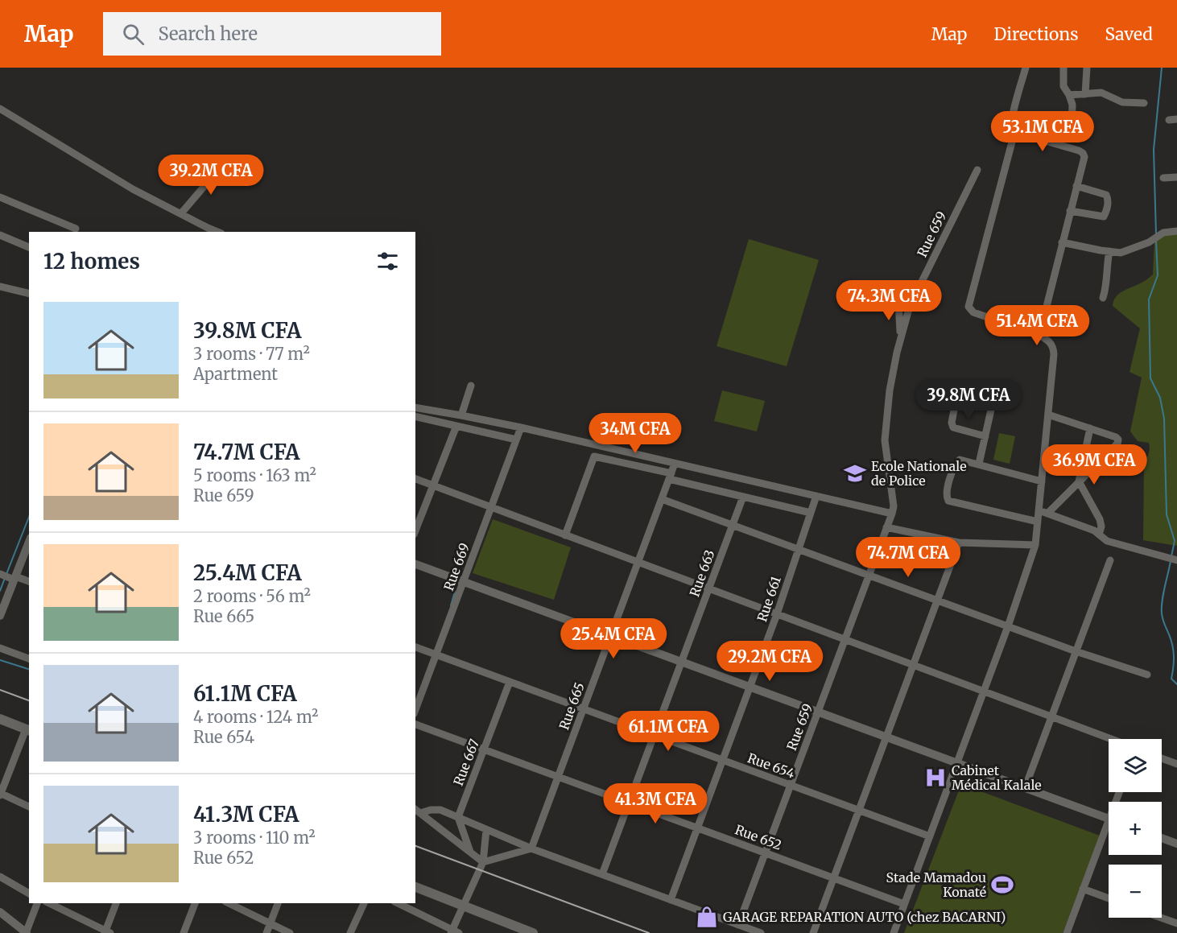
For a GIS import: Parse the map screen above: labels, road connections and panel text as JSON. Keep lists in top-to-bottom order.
{
  "streets": {
    "street": [
      "Rue 659",
      "Rue 669",
      "Rue 663",
      "Rue 661",
      "Rue 665",
      "Rue 667",
      "Rue 654",
      "Rue 652"
    ]
  },
  "crossings": [
    ["Rue 659", "Rue 654"],
    ["Rue 659", "Rue 652"],
    ["Rue 669", "Rue 654"],
    ["Rue 663", "Rue 654"],
    ["Rue 663", "Rue 652"],
    ["Rue 661", "Rue 654"],
    ["Rue 661", "Rue 652"],
    ["Rue 665", "Rue 654"],
    ["Rue 665", "Rue 652"],
    ["Rue 667", "Rue 654"],
    ["Rue 667", "Rue 652"]
  ],
  "places": {
    "school or university": ["Ecole Nationale de Police"],
    "hospital": ["Cabinet Médical Kalale"],
    "sports": ["Stade Mamadou Konaté"],
    "shop": ["GARAGE REPARATION AUTO (chez BACARNI)"]
  },
  "page": {
    "header": "Map",
    "search": "Search here",
    "nav": ["Map", "Directions", "Saved"],
    "price": [
      "53.1M CFA",
      "39.2M CFA",
      "74.3M CFA",
      "51.4M CFA",
      "39.8M CFA",
      "34M CFA",
      "36.9M CFA",
      "74.7M CFA",
      "25.4M CFA",
      "29.2M CFA",
      "61.1M CFA",
      "41.3M CFA"
    ],
    "heading": "12 homes",
    "list": [
      {
        "name": "39.8M CFA",
        "note": "3 rooms · 77 m² · Apartment"
      },
      {
        "name": "74.7M CFA",
        "note": "5 rooms · 163 m² · Rue 659"
      },
      {
        "name": "25.4M CFA",
        "note": "2 rooms · 56 m² · Rue 665"
      },
      {
        "name": "61.1M CFA",
        "note": "4 rooms · 124 m² · Rue 654"
      },
      {
        "name": "41.3M CFA",
        "note": "3 rooms · 110 m² · Rue 652"
      }
    ],
    "map_buttons": ["+", "−"]
  }
}
